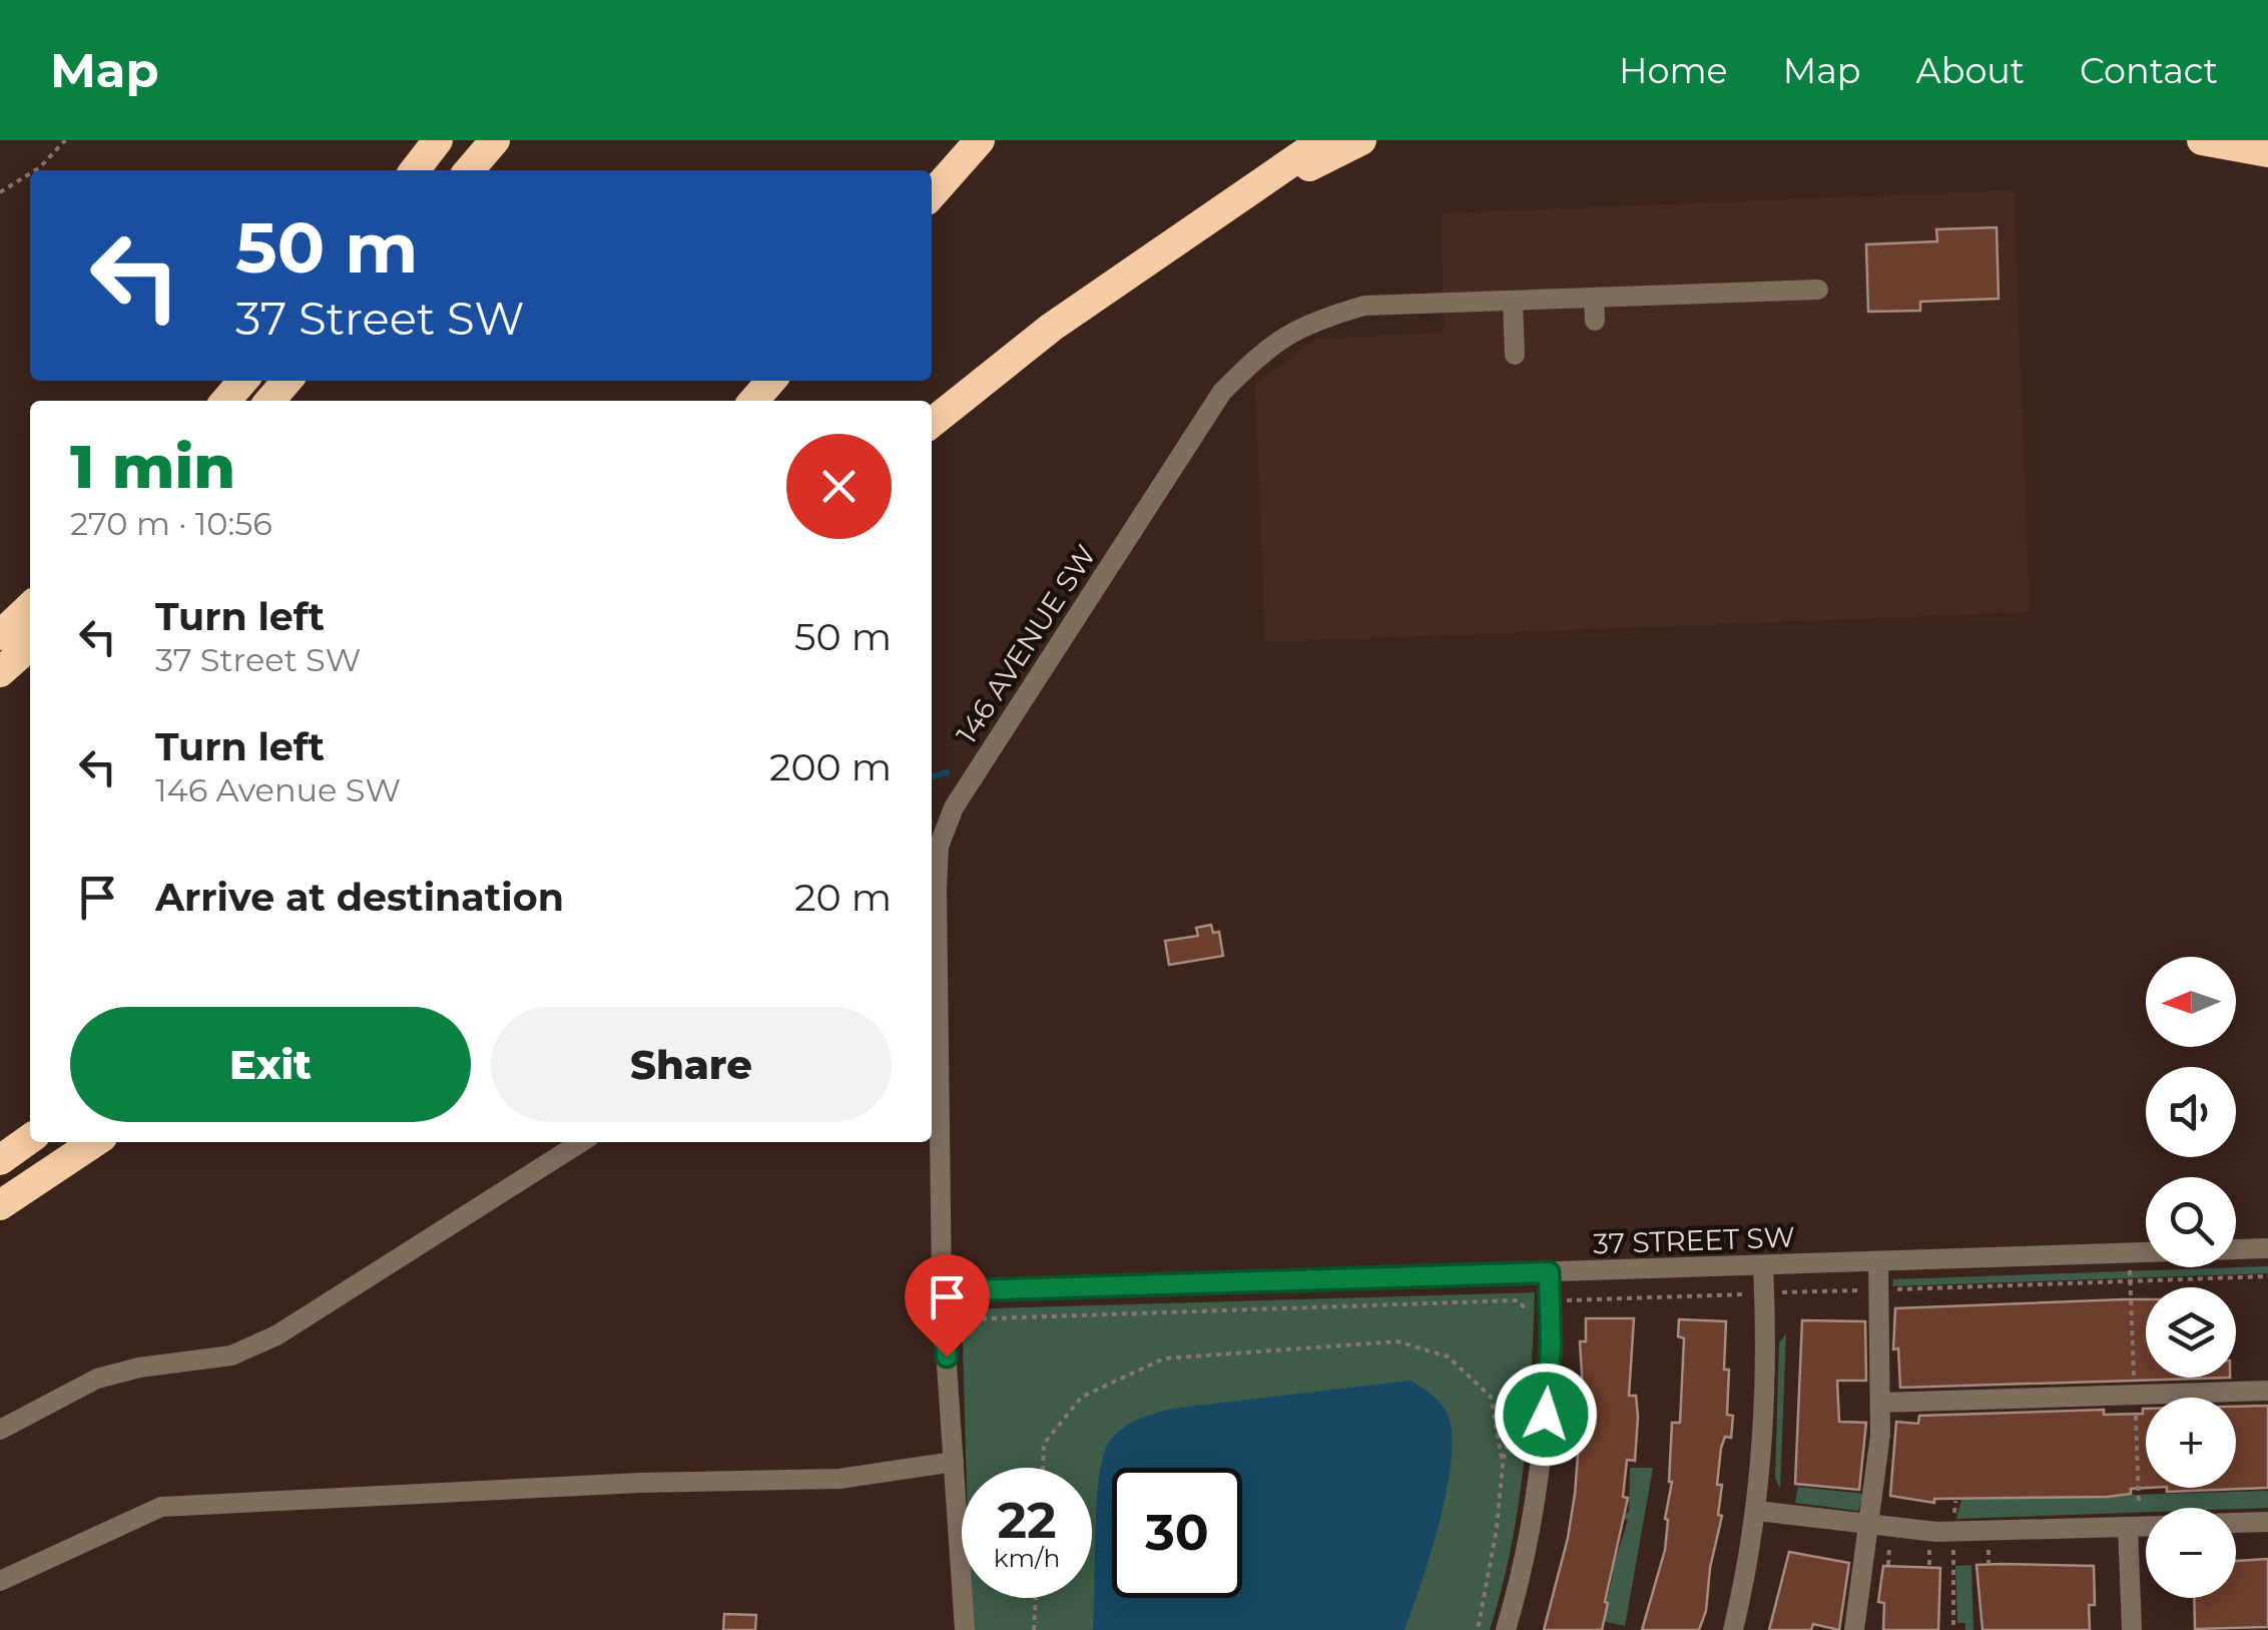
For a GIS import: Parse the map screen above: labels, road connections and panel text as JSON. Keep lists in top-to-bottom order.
{
  "streets": {
    "street": ["146 AVENUE SW", "37 STREET SW"]
  },
  "crossings": [
    ["146 AVENUE SW", "37 STREET SW"]
  ],
  "north": "left",
  "page": {
    "header": "Map",
    "nav": [
      "Home",
      "Map",
      "About",
      "Contact"
    ],
    "turn": ["50 m", "37 Street SW"],
    "heading": ["1 min", "270 m · 10:56"],
    "list": [
      {
        "name": "Turn left",
        "note": "37 Street SW",
        "value": "50 m"
      },
      {
        "name": "Turn left",
        "note": "146 Avenue SW",
        "value": "200 m"
      },
      {
        "name": "Arrive at destination",
        "value": "20 m"
      }
    ],
    "map_buttons": ["+", "−"],
    "buttons": ["Exit", "Share"],
    "speed": "22 km/h",
    "limit": "30"
  }
}
